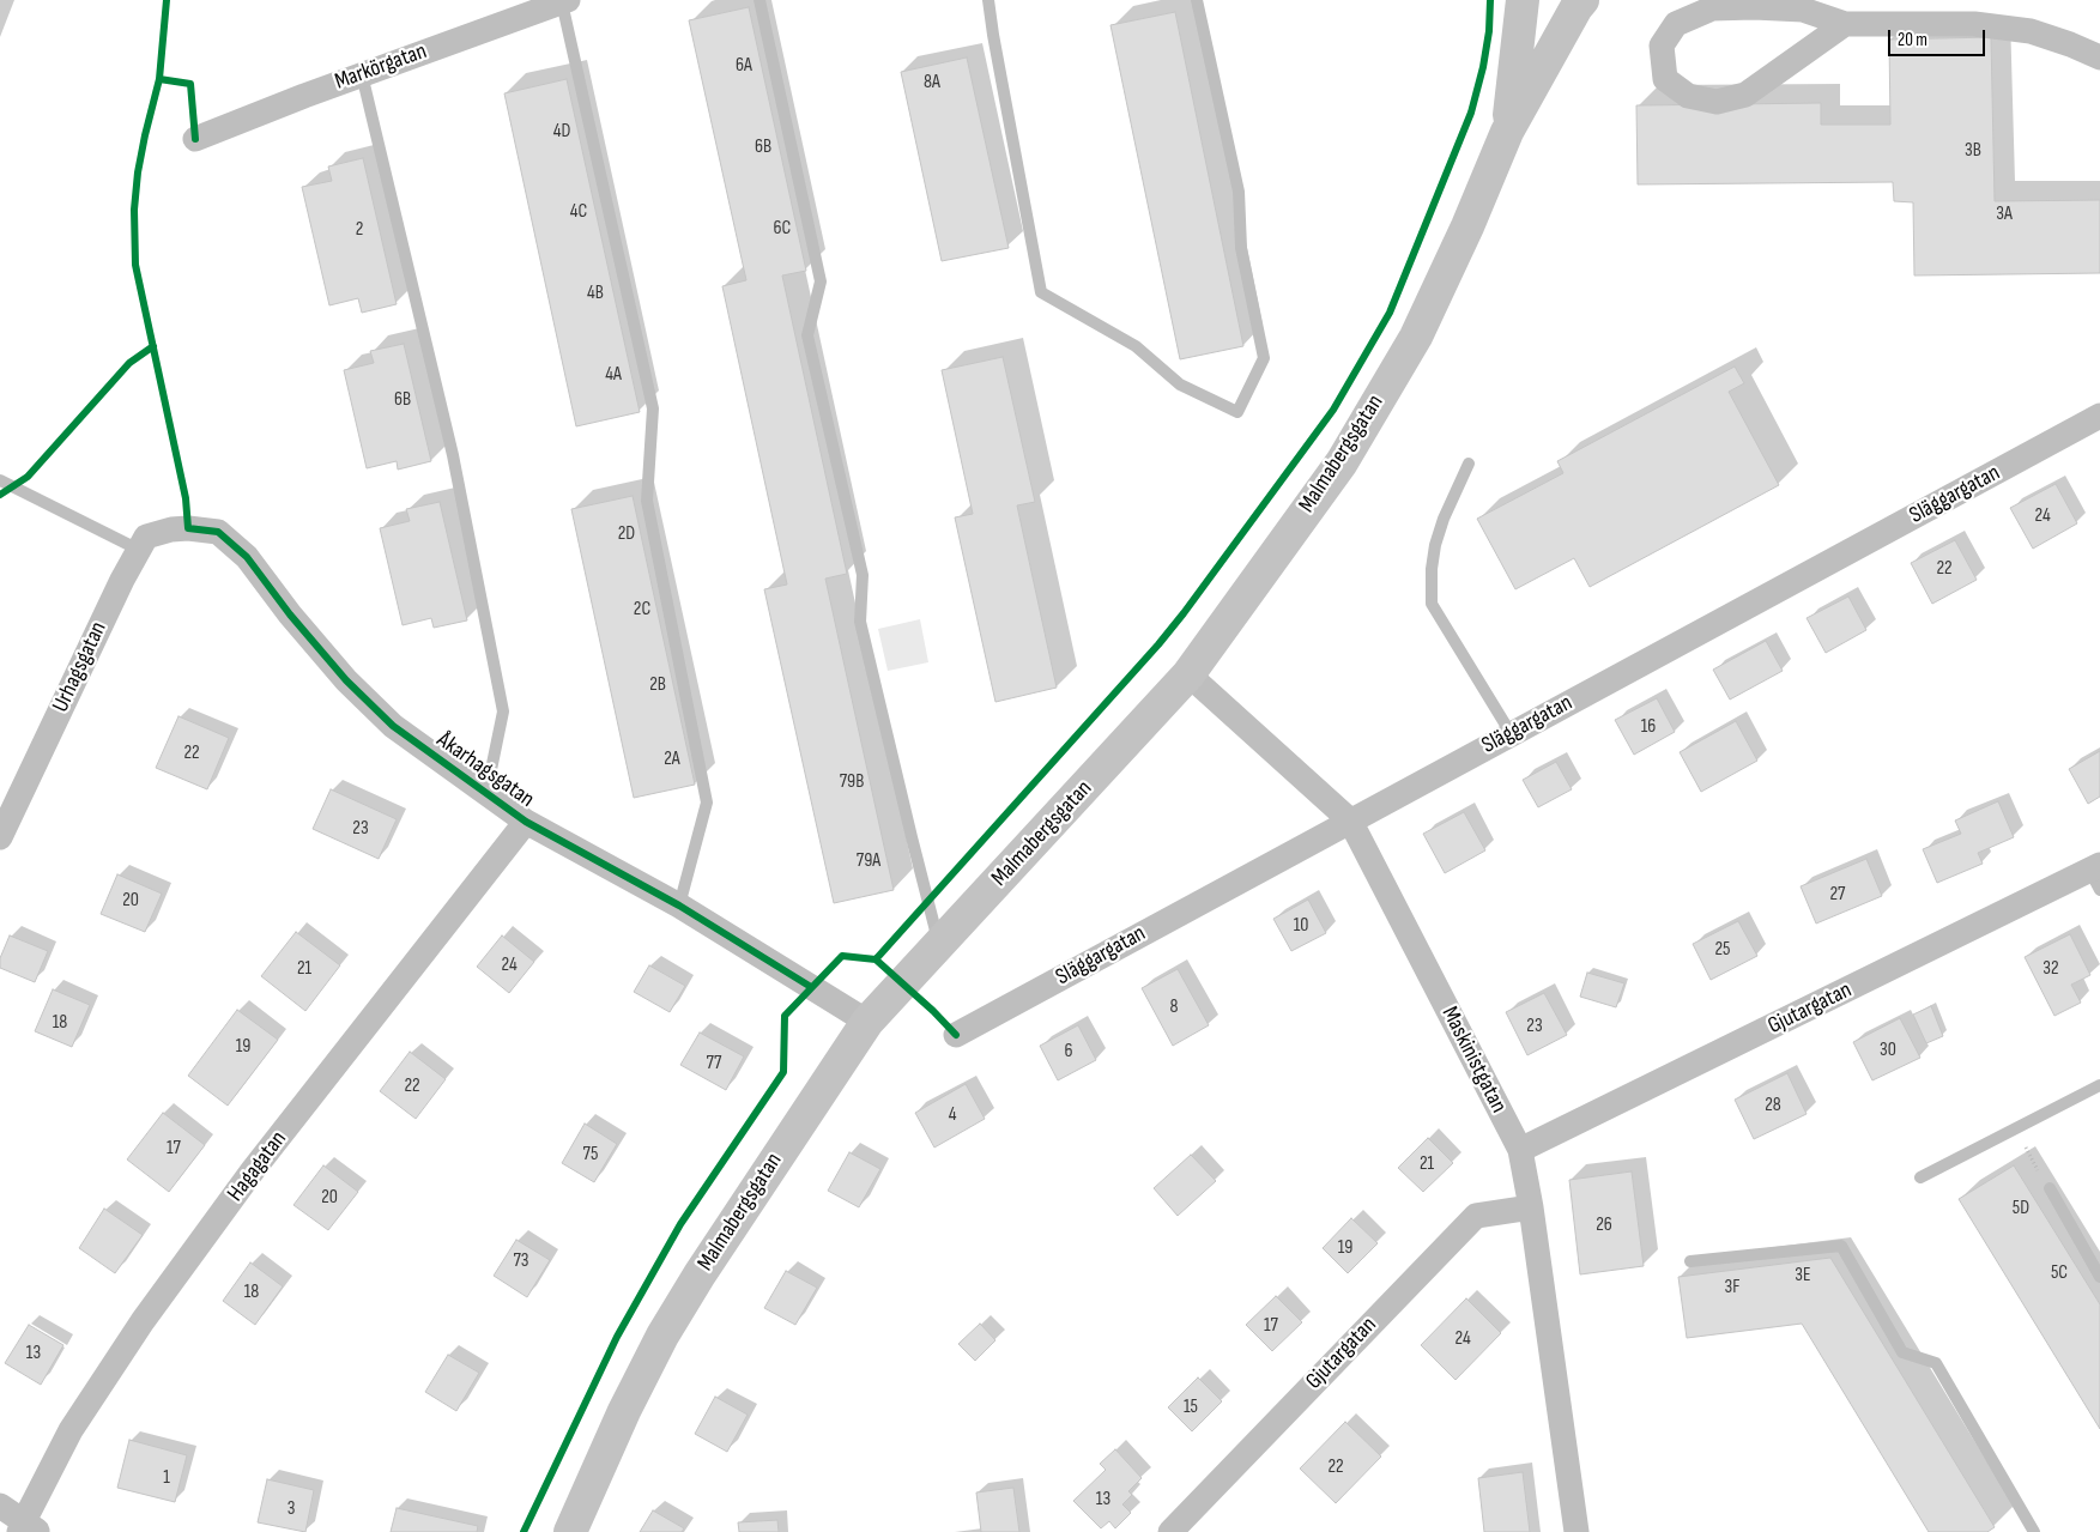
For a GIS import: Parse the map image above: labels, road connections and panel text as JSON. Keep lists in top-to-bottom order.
{
  "streets": {
    "main road": ["Malmabergsgatan"],
    "street": [
      "Markörgatan",
      "Släggargatan",
      "Urhagsgatan",
      "Åkarhagsgatan",
      "Gjutargatan",
      "Maskinistgatan",
      "Hagagatan"
    ]
  },
  "crossings": [
    ["Malmabergsgatan", "Åkarhagsgatan"],
    ["Malmabergsgatan", "Maskinistgatan"],
    ["Släggargatan", "Maskinistgatan"],
    ["Urhagsgatan", "Åkarhagsgatan"],
    ["Åkarhagsgatan", "Hagagatan"],
    ["Gjutargatan", "Maskinistgatan"]
  ],
  "house_numbers": [
    "6A",
    "8A",
    "4D",
    "6B",
    "3B",
    "4C",
    "3A",
    "6C",
    "2",
    "4B",
    "4A",
    "6B",
    "24",
    "2D",
    "22",
    "2C",
    "2B",
    "16",
    "22",
    "2A",
    "79B",
    "23",
    "79A",
    "27",
    "20",
    "10",
    "25",
    "24",
    "21",
    "32",
    "8",
    "18",
    "23",
    "19",
    "30",
    "6",
    "77",
    "22",
    "28",
    "4",
    "17",
    "75",
    "21",
    "20",
    "5D",
    "26",
    "19",
    "73",
    "5C",
    "3E",
    "3F",
    "18",
    "17",
    "24",
    "13",
    "15",
    "22",
    "1",
    "13",
    "3"
  ],
  "scale_bar": "20 m"
}
